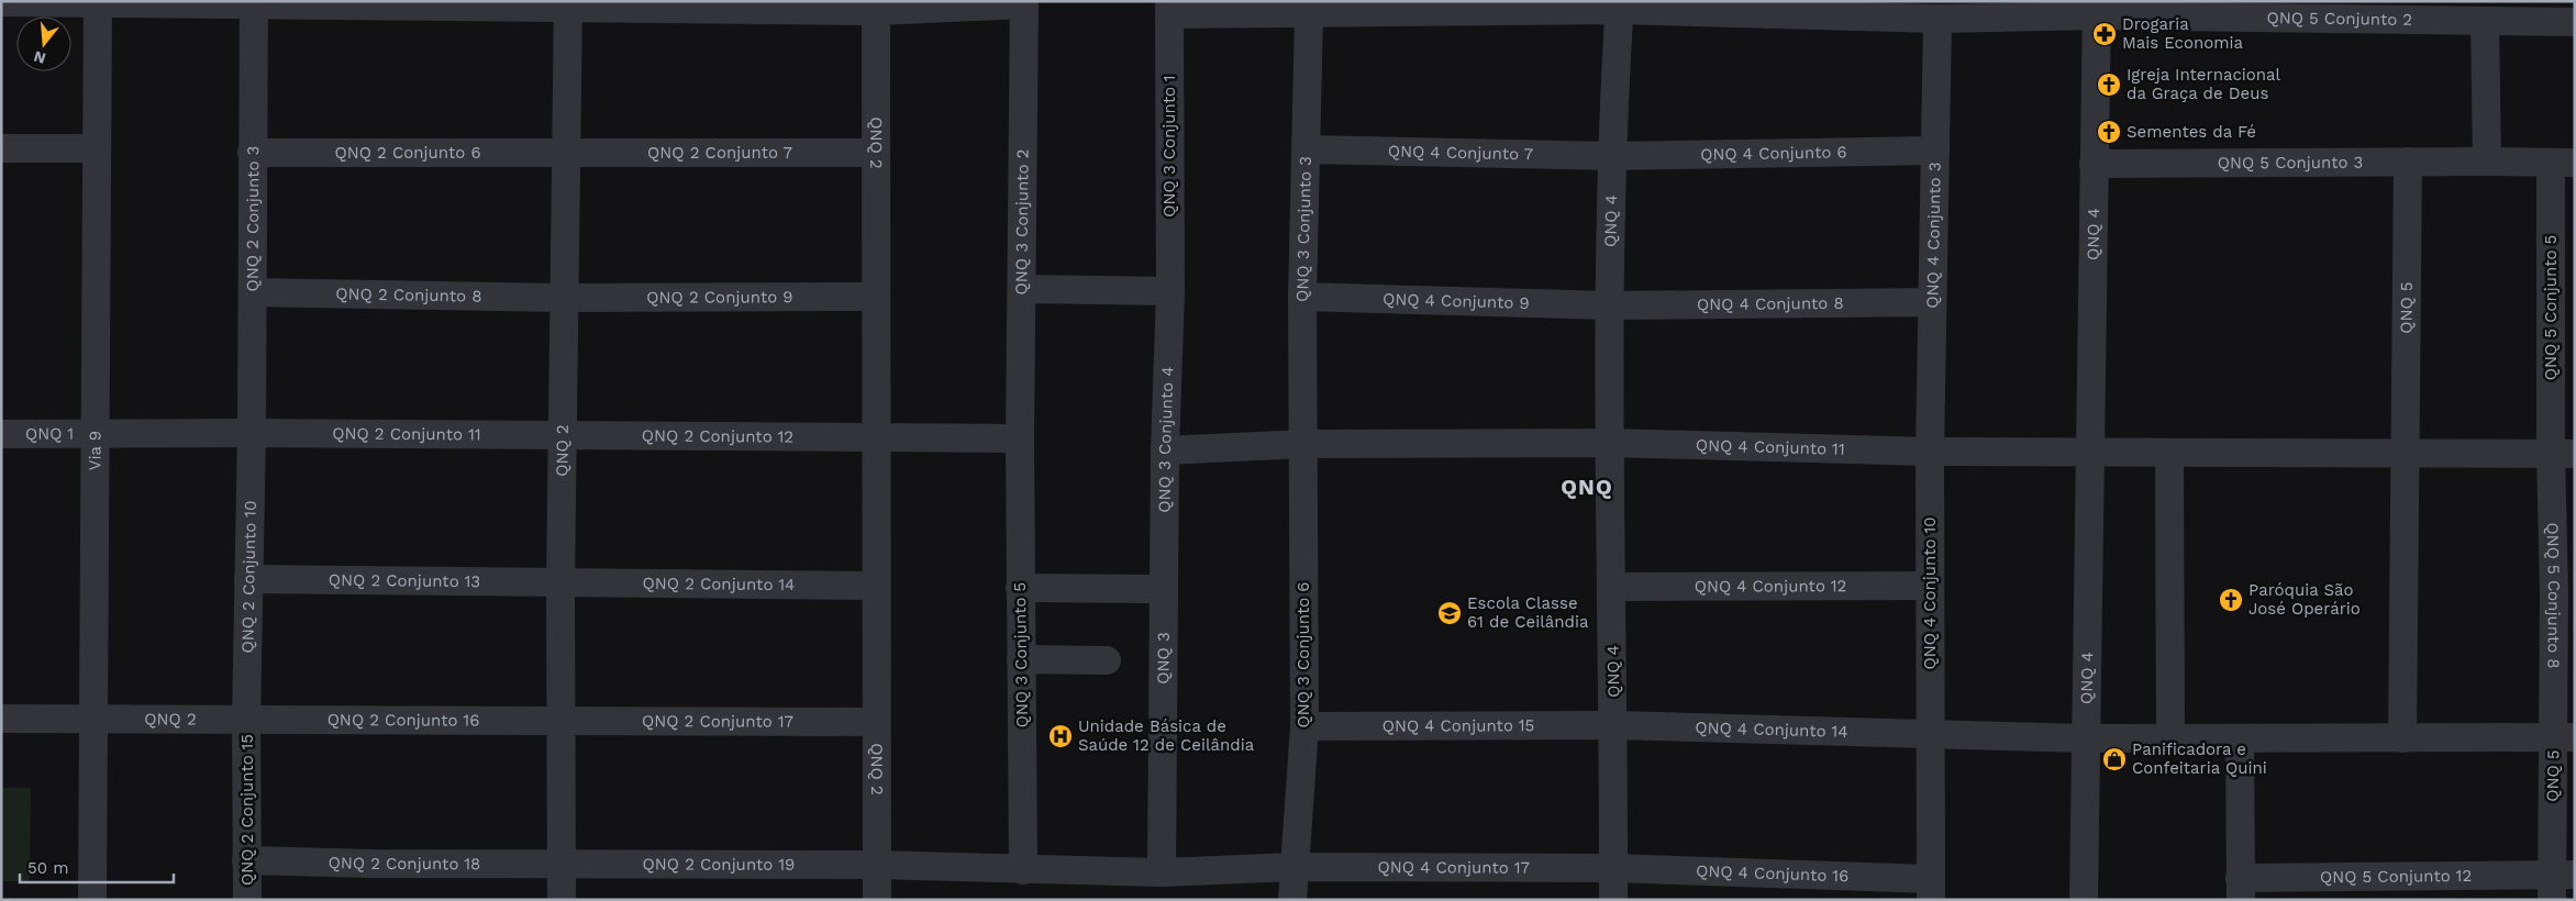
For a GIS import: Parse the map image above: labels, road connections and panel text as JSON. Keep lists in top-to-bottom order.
{
  "streets": {
    "street": [
      "QNQ 5 Conjunto 2",
      "QNQ 2",
      "QNQ 3 Conjunto 1",
      "QNQ 2 Conjunto 6",
      "QNQ 2 Conjunto 7",
      "QNQ 4 Conjunto 7",
      "QNQ 4 Conjunto 6",
      "QNQ 5 Conjunto 3",
      "QNQ 2 Conjunto 3",
      "QNQ 3 Conjunto 2",
      "QNQ 4",
      "QNQ 3 Conjunto 3",
      "QNQ 4 Conjunto 3",
      "QNQ 2 Conjunto 8",
      "QNQ 2 Conjunto 9",
      "QNQ 4 Conjunto 9",
      "QNQ 4 Conjunto 8",
      "QNQ 5",
      "QNQ 5 Conjunto 5",
      "QNQ 1",
      "QNQ 2 Conjunto 11",
      "QNQ 2 Conjunto 12",
      "QNQ 3 Conjunto 4",
      "QNQ 4 Conjunto 11",
      "Via 9",
      "QNQ 2 Conjunto 10",
      "QNQ 2 Conjunto 13",
      "QNQ 2 Conjunto 14",
      "QNQ 4 Conjunto 12",
      "QNQ 4 Conjunto 10",
      "QNQ 5 Conjunto 8",
      "QNQ 3 Conjunto 5",
      "QNQ 3 Conjunto 6",
      "QNQ 3",
      "QNQ 2 Conjunto 16",
      "QNQ 2 Conjunto 17",
      "QNQ 4 Conjunto 15",
      "QNQ 4 Conjunto 14",
      "QNQ 2 Conjunto 15",
      "QNQ 2 Conjunto 18",
      "QNQ 2 Conjunto 19",
      "QNQ 4 Conjunto 17",
      "QNQ 4 Conjunto 16",
      "QNQ 5 Conjunto 12"
    ]
  },
  "crossings": [
    ["QNQ 5 Conjunto 2", "QNQ 4"],
    ["QNQ 2", "QNQ 2 Conjunto 6"],
    ["QNQ 2", "QNQ 2 Conjunto 7"],
    ["QNQ 2", "QNQ 2 Conjunto 8"],
    ["QNQ 2", "QNQ 2 Conjunto 9"],
    ["QNQ 2", "QNQ 2 Conjunto 11"],
    ["QNQ 2", "QNQ 2 Conjunto 12"],
    ["QNQ 2", "Via 9"],
    ["QNQ 2", "QNQ 2 Conjunto 10"],
    ["QNQ 2", "QNQ 2 Conjunto 13"],
    ["QNQ 2", "QNQ 2 Conjunto 14"],
    ["QNQ 2", "QNQ 2 Conjunto 16"],
    ["QNQ 2", "QNQ 2 Conjunto 17"],
    ["QNQ 2", "QNQ 2 Conjunto 15"],
    ["QNQ 2", "QNQ 2 Conjunto 18"],
    ["QNQ 2", "QNQ 2 Conjunto 19"],
    ["QNQ 3 Conjunto 1", "QNQ 3 Conjunto 4"],
    ["QNQ 2 Conjunto 6", "QNQ 2 Conjunto 7"],
    ["QNQ 2 Conjunto 6", "QNQ 2 Conjunto 3"],
    ["QNQ 4 Conjunto 7", "QNQ 4 Conjunto 6"],
    ["QNQ 4 Conjunto 7", "QNQ 4"],
    ["QNQ 4 Conjunto 7", "QNQ 3 Conjunto 3"],
    ["QNQ 4 Conjunto 6", "QNQ 4"],
    ["QNQ 4 Conjunto 6", "QNQ 4 Conjunto 3"],
    ["QNQ 5 Conjunto 3", "QNQ 4"],
    ["QNQ 5 Conjunto 3", "QNQ 5"],
    ["QNQ 5 Conjunto 3", "QNQ 5 Conjunto 5"],
    ["QNQ 2 Conjunto 3", "QNQ 2 Conjunto 8"],
    ["QNQ 2 Conjunto 3", "QNQ 2 Conjunto 11"],
    ["QNQ 2 Conjunto 3", "QNQ 2 Conjunto 10"],
    ["QNQ 3 Conjunto 2", "QNQ 3 Conjunto 5"],
    ["QNQ 4", "QNQ 4 Conjunto 9"],
    ["QNQ 4", "QNQ 4 Conjunto 8"],
    ["QNQ 4", "QNQ 5"],
    ["QNQ 4", "QNQ 4 Conjunto 11"],
    ["QNQ 4", "QNQ 4 Conjunto 12"],
    ["QNQ 4", "QNQ 4 Conjunto 15"],
    ["QNQ 4", "QNQ 4 Conjunto 14"],
    ["QNQ 4", "QNQ 4 Conjunto 17"],
    ["QNQ 4", "QNQ 4 Conjunto 16"],
    ["QNQ 3 Conjunto 3", "QNQ 4 Conjunto 9"],
    ["QNQ 3 Conjunto 3", "QNQ 3 Conjunto 6"],
    ["QNQ 4 Conjunto 3", "QNQ 4 Conjunto 8"],
    ["QNQ 4 Conjunto 3", "QNQ 4 Conjunto 11"],
    ["QNQ 4 Conjunto 3", "QNQ 4 Conjunto 10"],
    ["QNQ 2 Conjunto 8", "QNQ 2 Conjunto 9"],
    ["QNQ 4 Conjunto 9", "QNQ 4 Conjunto 8"],
    ["QNQ 5", "QNQ 5 Conjunto 8"],
    ["QNQ 5", "QNQ 5 Conjunto 12"],
    ["QNQ 5 Conjunto 5", "QNQ 5 Conjunto 8"],
    ["QNQ 1", "Via 9"],
    ["QNQ 2 Conjunto 11", "QNQ 2 Conjunto 12"],
    ["QNQ 2 Conjunto 11", "QNQ 2 Conjunto 10"],
    ["QNQ 3 Conjunto 4", "QNQ 3"],
    ["QNQ 4 Conjunto 11", "QNQ 4 Conjunto 10"],
    ["QNQ 2 Conjunto 10", "QNQ 2 Conjunto 13"],
    ["QNQ 2 Conjunto 10", "QNQ 2 Conjunto 16"],
    ["QNQ 2 Conjunto 10", "QNQ 2 Conjunto 15"],
    ["QNQ 2 Conjunto 13", "QNQ 2 Conjunto 14"],
    ["QNQ 4 Conjunto 12", "QNQ 4 Conjunto 10"],
    ["QNQ 4 Conjunto 10", "QNQ 4 Conjunto 14"],
    ["QNQ 4 Conjunto 10", "QNQ 4 Conjunto 16"],
    ["QNQ 3 Conjunto 6", "QNQ 4 Conjunto 15"],
    ["QNQ 3 Conjunto 6", "QNQ 4 Conjunto 17"],
    ["QNQ 2 Conjunto 16", "QNQ 2 Conjunto 17"],
    ["QNQ 2 Conjunto 16", "QNQ 2 Conjunto 15"],
    ["QNQ 4 Conjunto 15", "QNQ 4 Conjunto 14"],
    ["QNQ 2 Conjunto 15", "QNQ 2 Conjunto 18"],
    ["QNQ 2 Conjunto 18", "QNQ 2 Conjunto 19"],
    ["QNQ 4 Conjunto 17", "QNQ 4 Conjunto 16"]
  ],
  "districts": ["QNQ"],
  "places": {
    "pharmacy": ["Drogaria Mais Economia"],
    "church": ["Igreja Internacional da Graça de Deus", "Sementes da Fé", "Paróquia São José Operário"],
    "school or university": ["Escola Classe 61 de Ceilândia"],
    "hospital": ["Unidade Básica de Saúde 12 de Ceilândia"],
    "shop": ["Panificadora e Confeitaria Quini"]
  },
  "scale_bar": "50 m",
  "north": "bottom"
}
